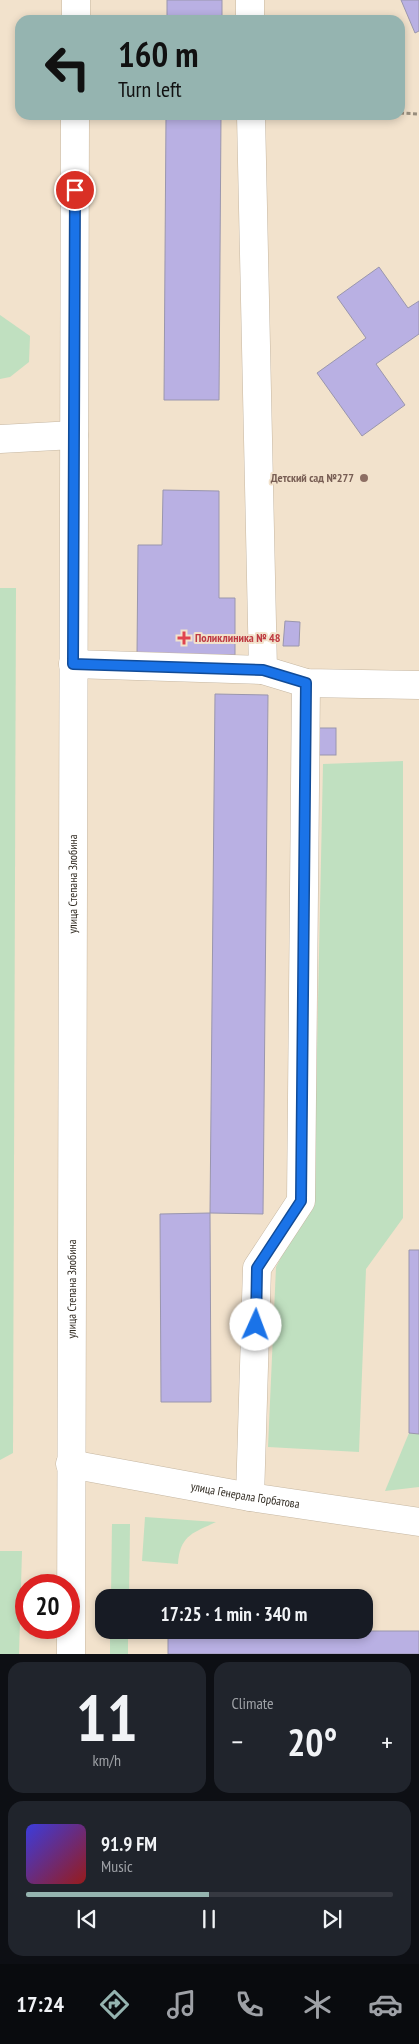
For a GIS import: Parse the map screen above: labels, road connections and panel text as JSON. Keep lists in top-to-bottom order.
{
  "streets": {
    "street": ["улица Степана Злобина", "улица Генерала Горбатова"]
  },
  "crossings": [
    ["улица Степана Злобина", "улица Генерала Горбатова"]
  ],
  "places": {
    "other": ["Детский сад №277"],
    "health": ["Поликлиника № 48"]
  },
  "page": {
    "turn": ["160 m", "Turn left"],
    "limit": "20",
    "trip": "17:25 · 1 min · 340 m",
    "tile": [
      ["11", "km/h"],
      "Climate"
    ],
    "heat": ["−", "20°", "+"],
    "song": ["91.9 FM", "Music"],
    "tabs": "17:24"
  }
}
